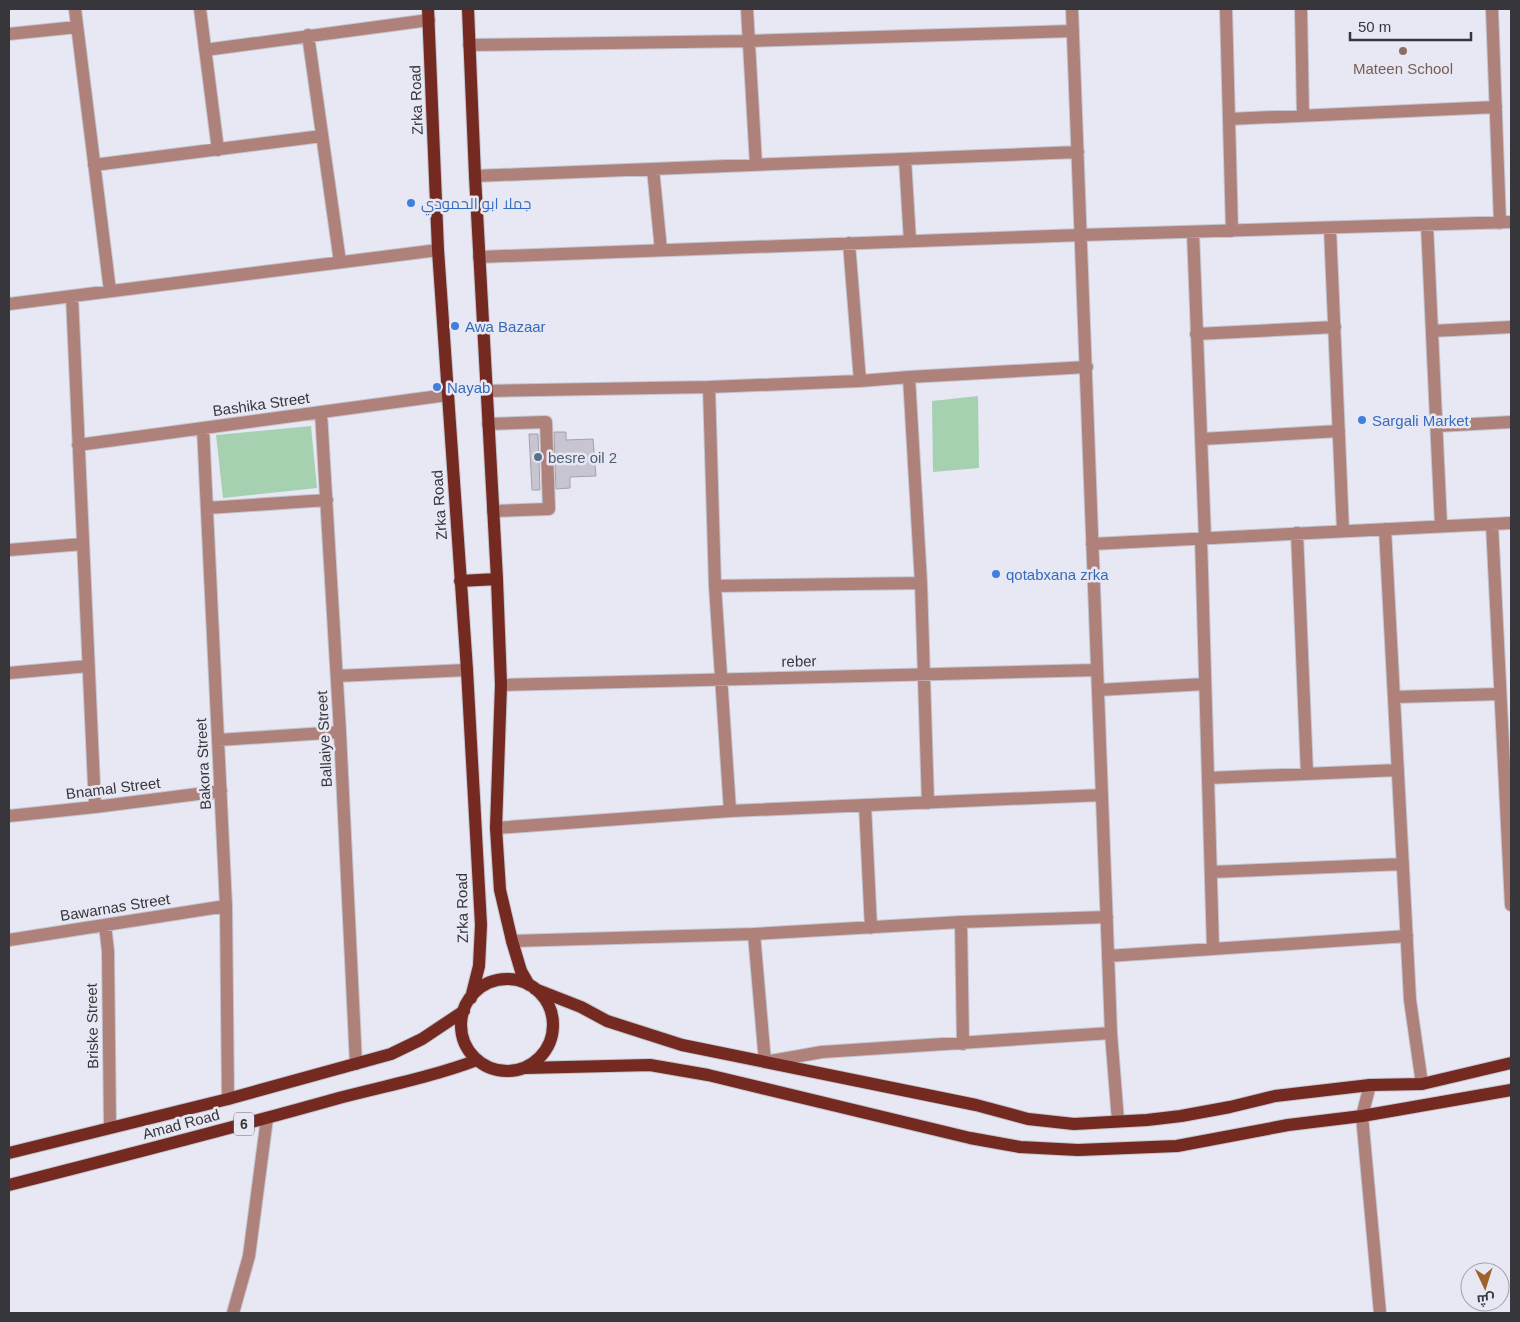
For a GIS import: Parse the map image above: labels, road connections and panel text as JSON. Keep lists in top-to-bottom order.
{
  "streets": {
    "main road": ["Zrka Road", "Amad Road", "6"],
    "street": [
      "Bashika Street",
      "reber",
      "Ballaiye Street",
      "Bakora Street",
      "Bnamal Street",
      "Bawarnas Street",
      "Briske Street"
    ]
  },
  "crossings": [
    ["Zrka Road", "Bashika Street"],
    ["Zrka Road", "Amad Road"],
    ["Bashika Street", "Ballaiye Street"],
    ["Bashika Street", "Bakora Street"],
    ["Ballaiye Street", "Amad Road"],
    ["Bakora Street", "Bnamal Street"],
    ["Bakora Street", "Bawarnas Street"],
    ["Bakora Street", "Amad Road"],
    ["Bawarnas Street", "Briske Street"],
    ["Briske Street", "Amad Road"]
  ],
  "places": [
    "Mateen School",
    "جملا ابو الحمودي",
    "Awa Bazaar",
    "Nayab",
    "Sargali Market",
    "besre oil 2",
    "qotabxana zrka"
  ],
  "scale_bar": "50 m",
  "north": "bottom"
}
